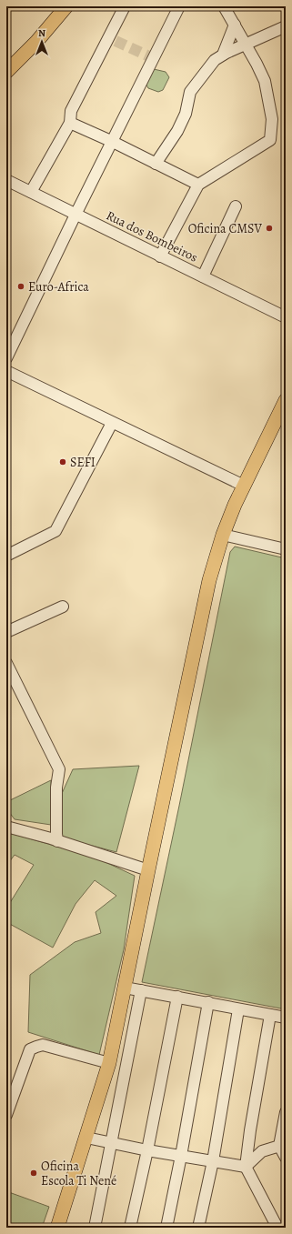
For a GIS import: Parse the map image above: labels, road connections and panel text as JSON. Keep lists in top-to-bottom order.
{
  "streets": {
    "street": ["Rua dos Bombeiros"]
  },
  "places": [
    "Oficina CMSV",
    "Euro-Africa",
    "SEFI",
    "Oficina Escola Ti Nené"
  ],
  "north": "top"
}
